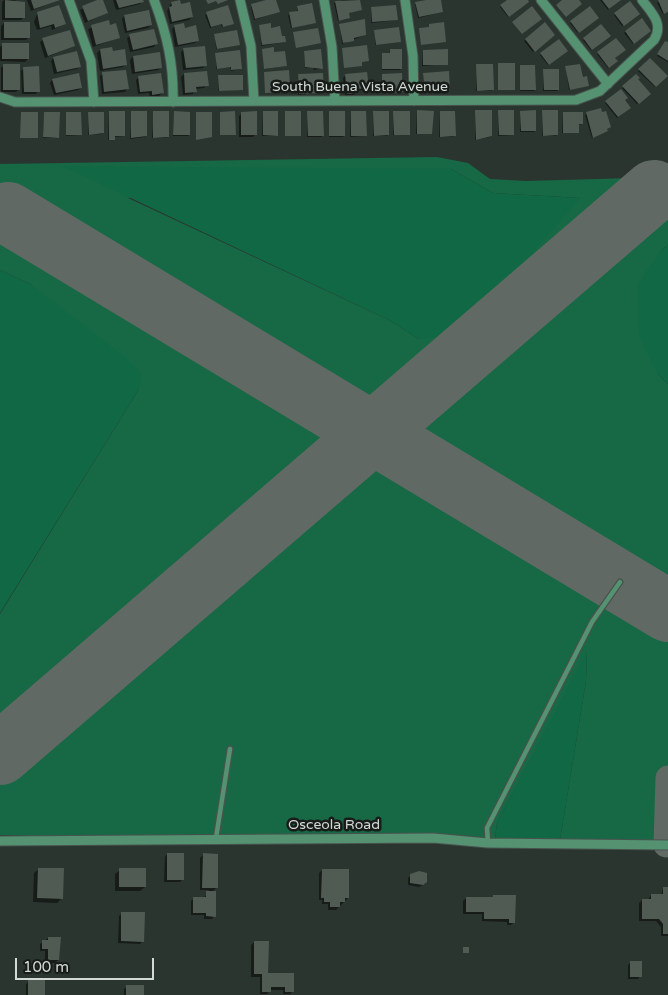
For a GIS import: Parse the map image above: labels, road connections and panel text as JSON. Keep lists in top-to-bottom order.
{
  "streets": {
    "street": ["South Buena Vista Avenue", "Osceola Road"]
  },
  "scale_bar": "100 m"
}
